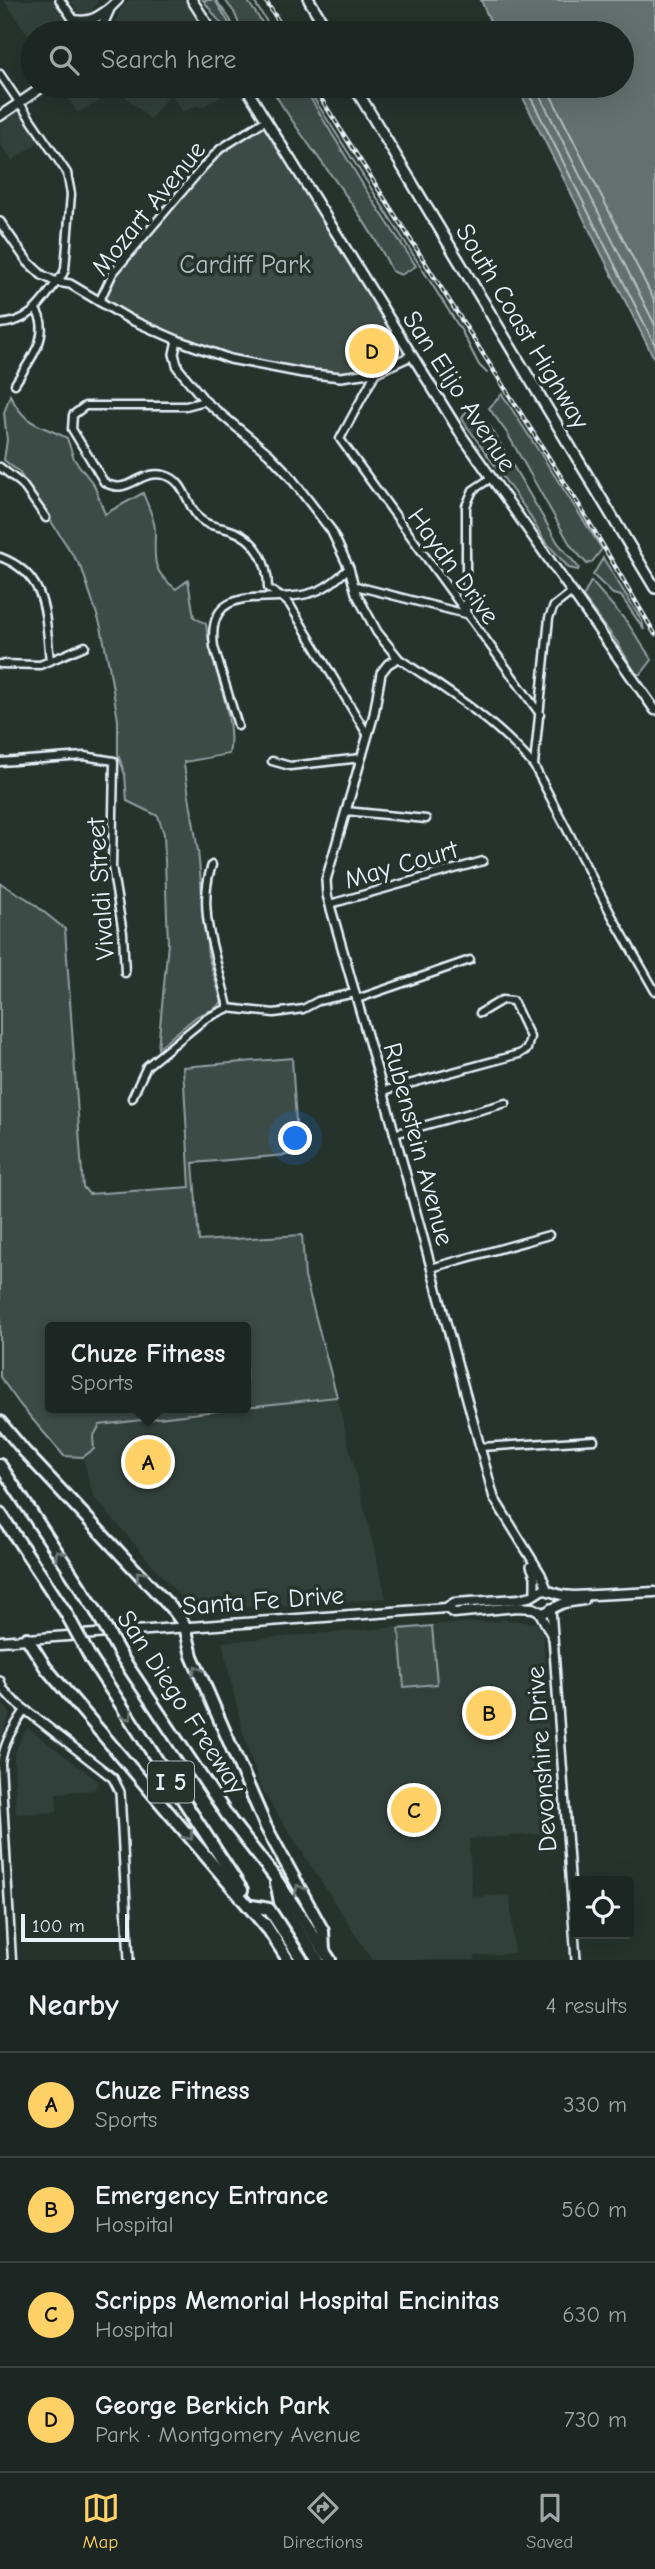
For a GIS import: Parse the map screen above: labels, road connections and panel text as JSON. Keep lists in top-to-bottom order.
{
  "streets": {
    "highway": ["San Diego Freeway", "I 5"],
    "main road": ["South Coast Highway", "San Elijo Avenue", "Santa Fe Drive"],
    "street": [
      "Mozart Avenue",
      "Haydn Drive",
      "May Court",
      "Vivaldi Street",
      "Rubenstein Avenue",
      "Devonshire Drive"
    ]
  },
  "crossings": [
    ["Mozart Avenue", "San Elijo Avenue"],
    ["May Court", "Rubenstein Avenue"],
    ["Rubenstein Avenue", "Santa Fe Drive"],
    ["Rubenstein Avenue", "Devonshire Drive"],
    ["Santa Fe Drive", "Devonshire Drive"]
  ],
  "parks": ["Cardiff Park"],
  "scale_bar": "100 m",
  "page": {
    "search": "Search here",
    "pins": [
      "D",
      "A",
      "B",
      "C"
    ],
    "popup": ["Chuze Fitness", "Sports"],
    "scale": "100 m",
    "heading": ["Nearby", "4 results"],
    "list": [
      {
        "mark": "A",
        "name": "Chuze Fitness",
        "note": "Sports",
        "value": "330 m"
      },
      {
        "mark": "B",
        "name": "Emergency Entrance",
        "note": "Hospital",
        "value": "560 m"
      },
      {
        "mark": "C",
        "name": "Scripps Memorial Hospital Encinitas",
        "note": "Hospital",
        "value": "630 m"
      },
      {
        "mark": "D",
        "name": "George Berkich Park",
        "note": "Park · Montgomery Avenue",
        "value": "730 m"
      }
    ],
    "nav": ["Map", "Directions", "Saved"]
  }
}
